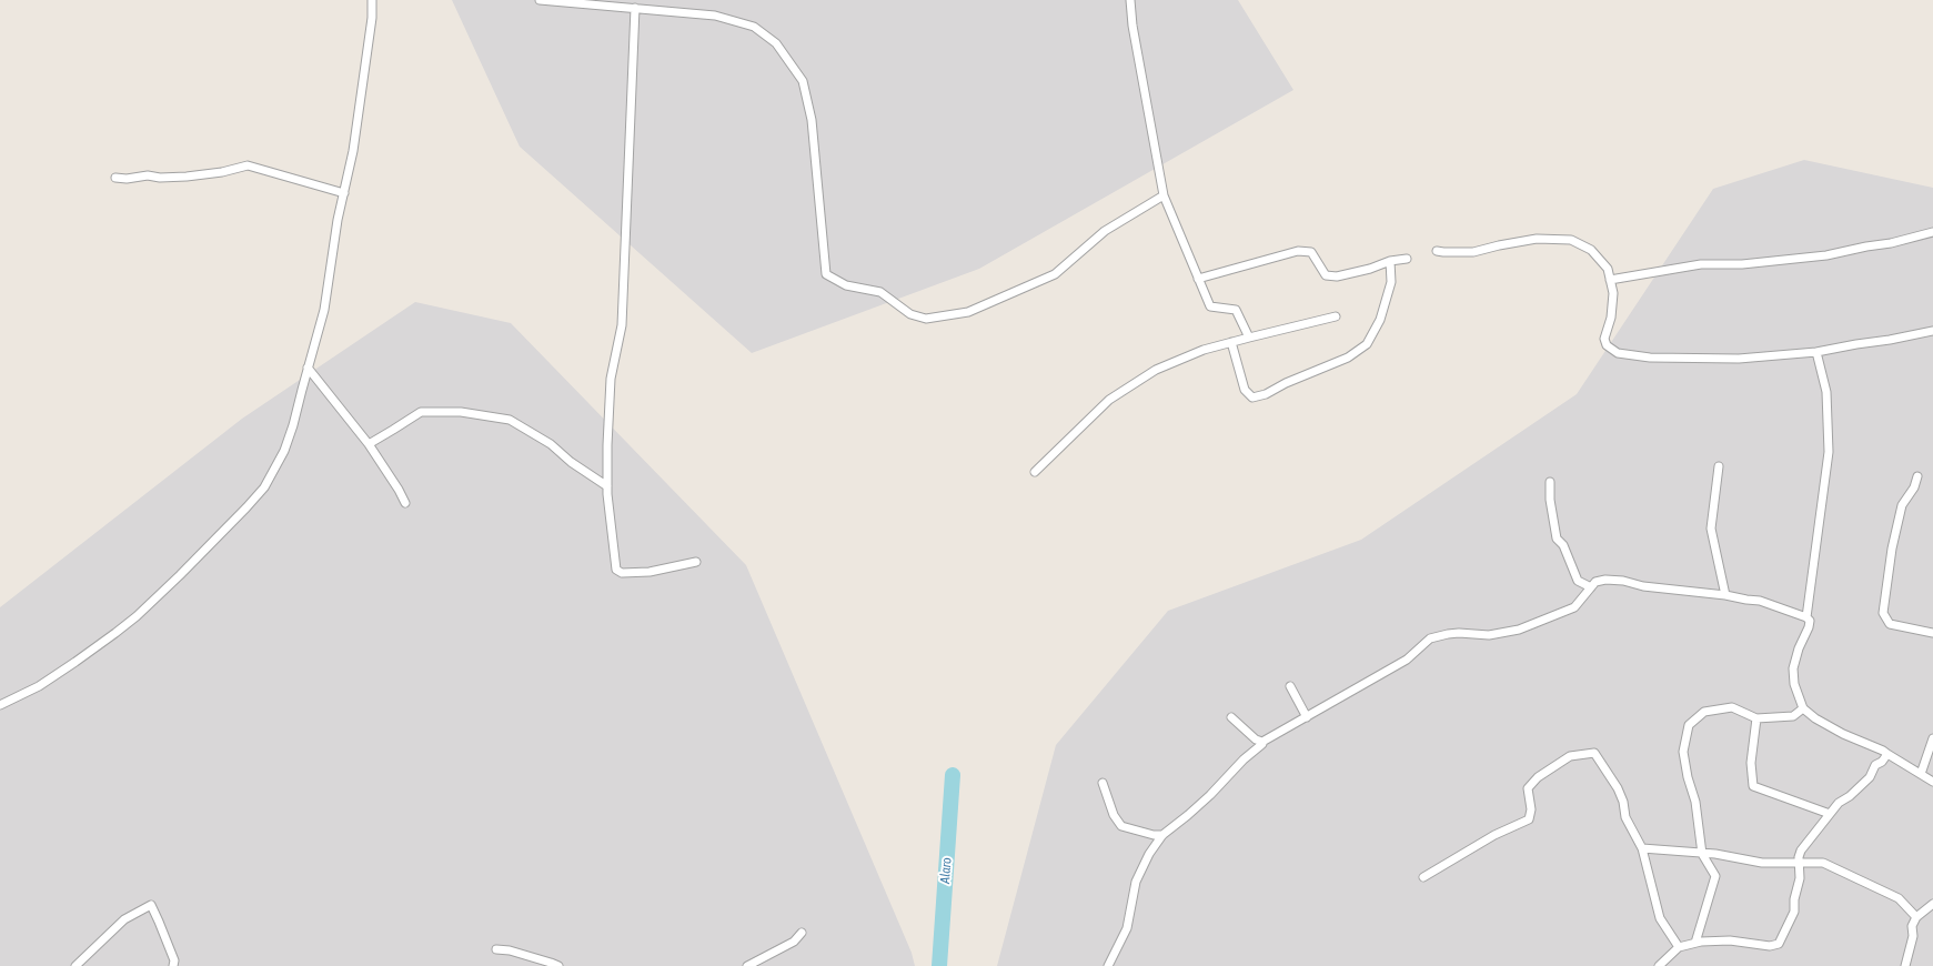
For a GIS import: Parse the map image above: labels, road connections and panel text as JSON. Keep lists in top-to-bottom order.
{
  "water": ["Alaro"]
}
